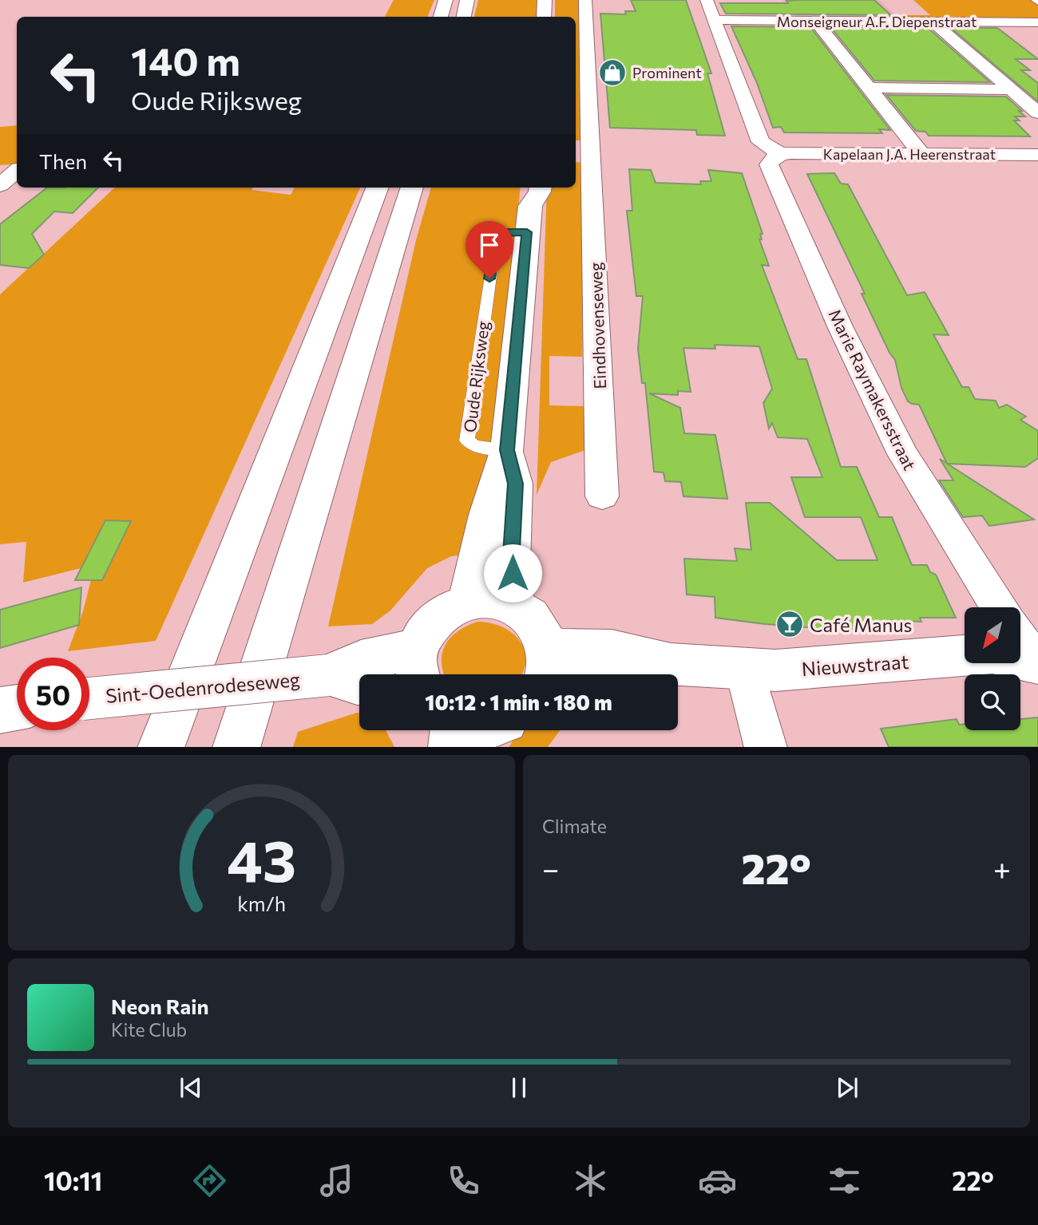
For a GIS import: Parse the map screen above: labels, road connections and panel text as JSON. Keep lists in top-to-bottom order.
{
  "streets": {
    "main road": ["Oude Rijksweg", "Nieuwstraat", "Sint-Oedenrodeseweg"],
    "street": [
      "Monseigneur A.F. Diepenstraat",
      "Kapelaan J.A. Heerenstraat",
      "Eindhovenseweg",
      "Marie Raymakersstraat"
    ]
  },
  "crossings": [
    ["Kapelaan J.A. Heerenstraat", "Marie Raymakersstraat"]
  ],
  "places": {
    "shop": ["Prominent"],
    "bar": ["Café Manus"]
  },
  "north": "bottom left",
  "page": {
    "turn": ["140 m", "Oude Rijksweg"],
    "then": "Then",
    "limit": "50",
    "trip": "10:12 · 1 min · 180 m",
    "tile": "Climate",
    "heat": ["−", "22°", "+"],
    "song": ["Neon Rain", "Kite Club"],
    "tabs": ["10:11", "22°"],
    "gauge": ["43", "km/h"]
  }
}
